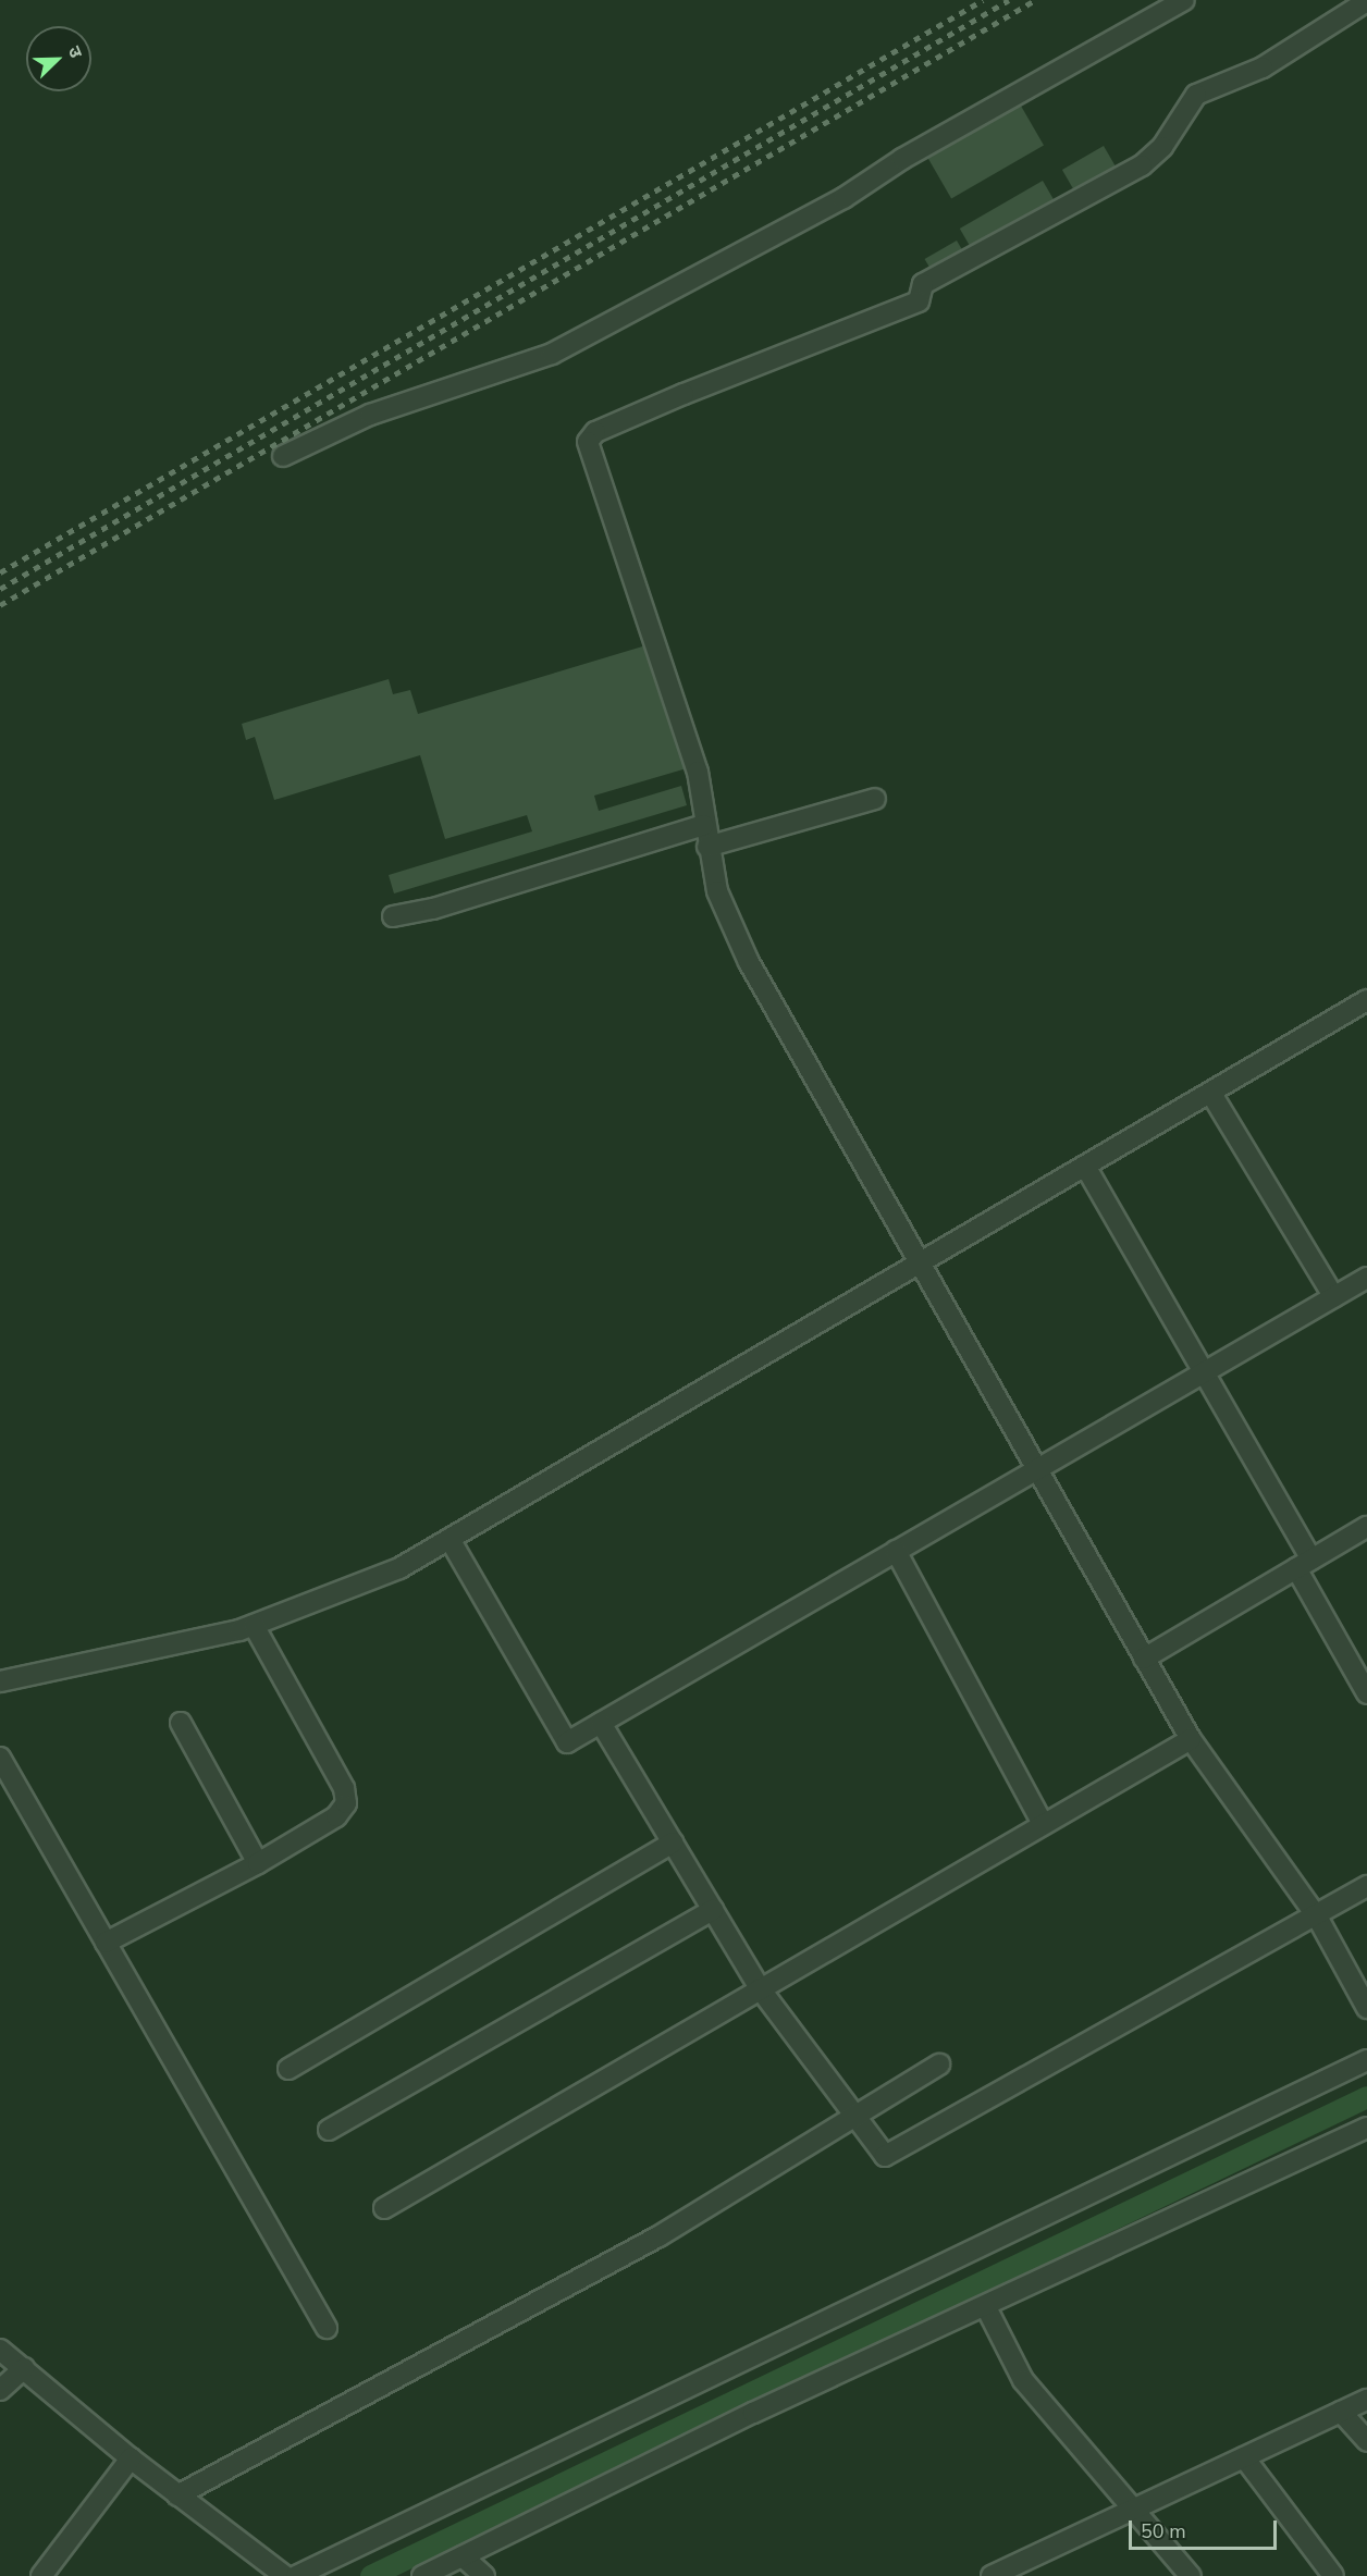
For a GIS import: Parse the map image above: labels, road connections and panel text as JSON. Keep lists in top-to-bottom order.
{
  "scale_bar": "50 m",
  "north": "top right"
}
